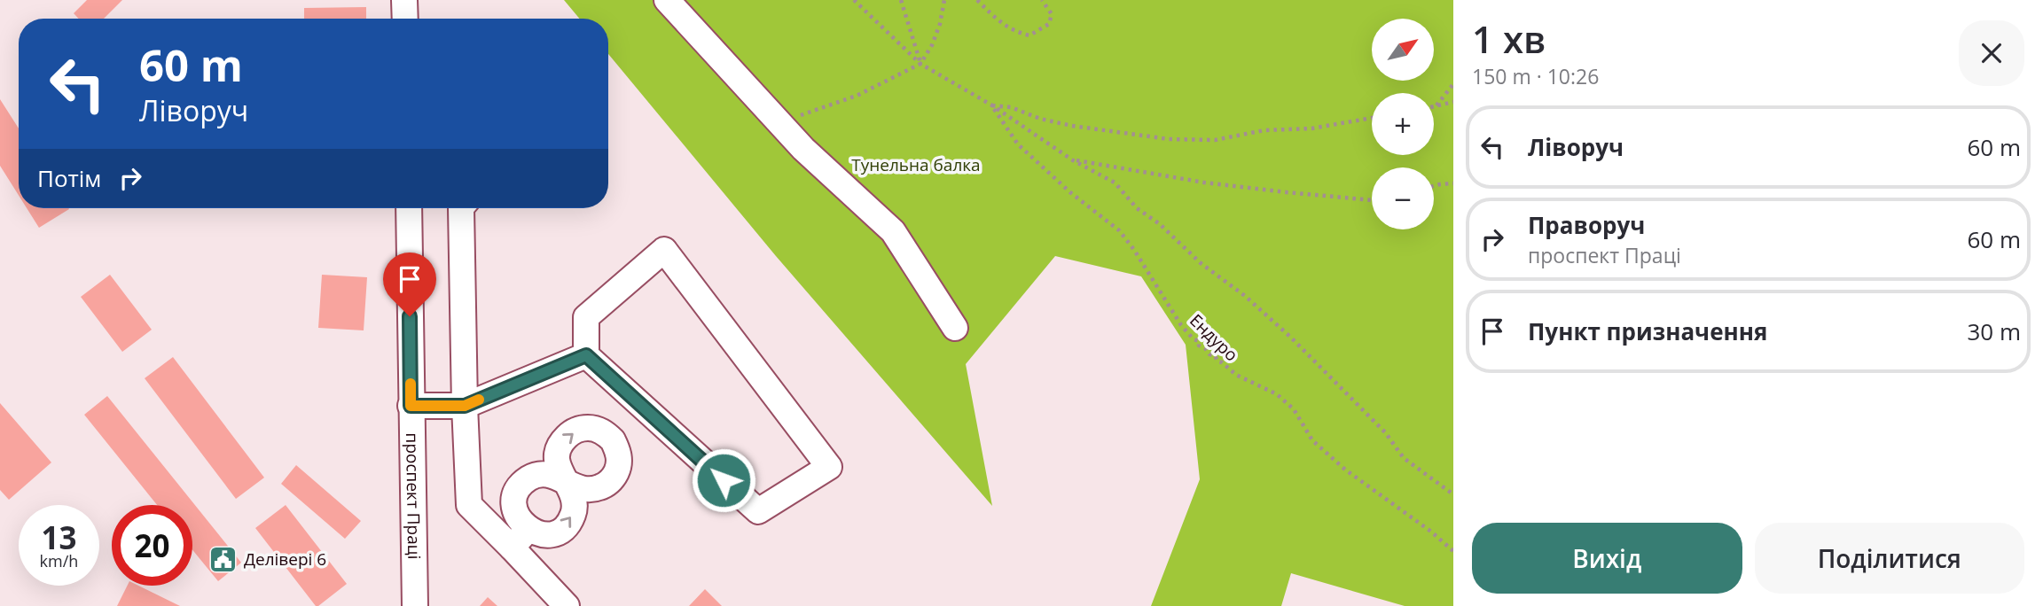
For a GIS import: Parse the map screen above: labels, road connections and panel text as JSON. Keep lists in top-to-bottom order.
{
  "streets": {
    "street": ["проспект Праці"],
    "path": ["Ендуро"]
  },
  "parks": ["Тунельна балка"],
  "places": {
    "public building": ["Делівері 6"]
  },
  "north": "top right",
  "page": {
    "heading": ["1 хв", "150 m · 10:26"],
    "map_buttons": ["+", "−"],
    "turn": ["60 m", "Ліворуч"],
    "list": [
      {
        "name": "Ліворуч",
        "value": "60 m"
      },
      {
        "name": "Праворуч",
        "note": "проспект Праці",
        "value": "60 m"
      },
      {
        "name": "Пункт призначення",
        "value": "30 m"
      }
    ],
    "then": "Потім",
    "speed": "13 km/h",
    "limit": "20",
    "buttons": ["Вихід", "Поділитися"]
  }
}
